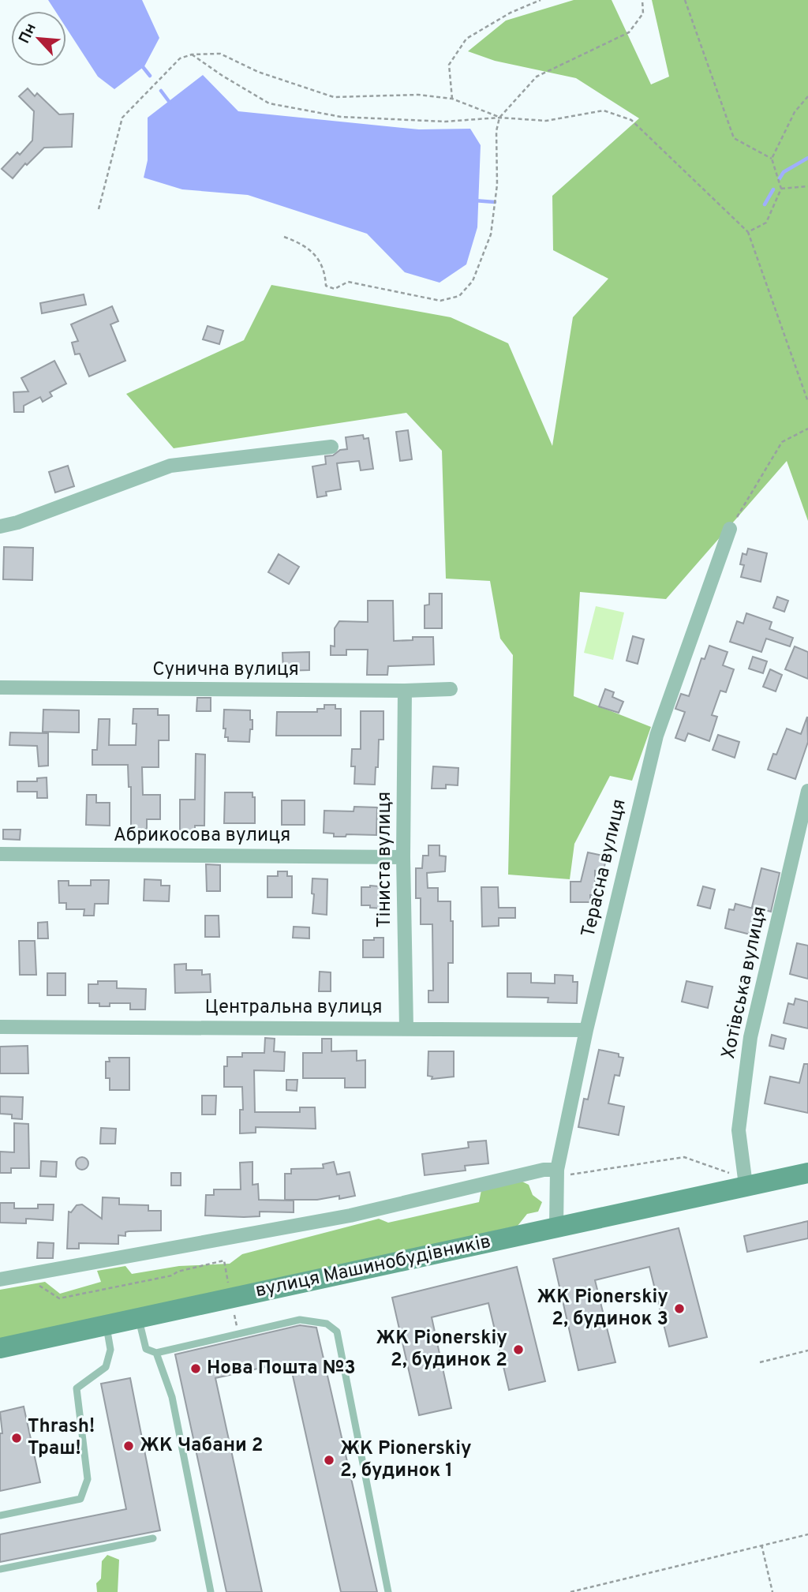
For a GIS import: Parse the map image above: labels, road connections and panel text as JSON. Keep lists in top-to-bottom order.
{
  "streets": {
    "street": [
      "Сунична вулиця",
      "Абрикосова вулиця",
      "Тіниста вулиця",
      "Терасна вулиця",
      "Хотівська вулиця",
      "Центральна вулиця",
      "вулиця Машинобудівників"
    ]
  },
  "crossings": [
    ["Сунична вулиця", "Тіниста вулиця"],
    ["Абрикосова вулиця", "Тіниста вулиця"],
    ["Тіниста вулиця", "Центральна вулиця"],
    ["Терасна вулиця", "Центральна вулиця"],
    ["Терасна вулиця", "вулиця Машинобудівників"],
    ["Хотівська вулиця", "вулиця Машинобудівників"]
  ],
  "places": [
    "ЖК Pionerskiy 2, будинок 3",
    "ЖК Pionerskiy 2, будинок 2",
    "Нова Пошта №3",
    "Thrash! Траш!",
    "ЖК Чабани 2",
    "ЖК Pionerskiy 2, будинок 1"
  ],
  "north": "top left"
}
